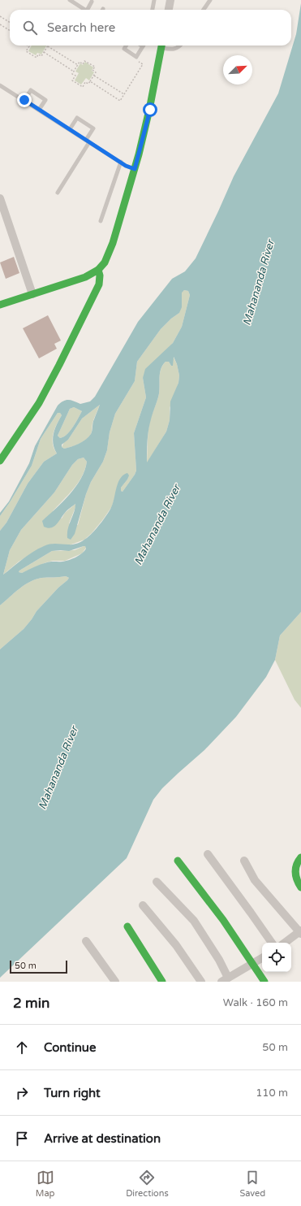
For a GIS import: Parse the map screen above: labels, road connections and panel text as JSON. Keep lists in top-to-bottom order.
{
  "water": ["Mahananda River"],
  "scale_bar": "50 m",
  "north": "top right",
  "page": {
    "search": "Search here",
    "scale": "50 m",
    "heading": ["2 min", "Walk · 160 m"],
    "list": [
      ["Continue", "50 m"],
      ["Turn right", "110 m"],
      "Arrive at destination"
    ],
    "nav": ["Map", "Directions", "Saved"]
  }
}
